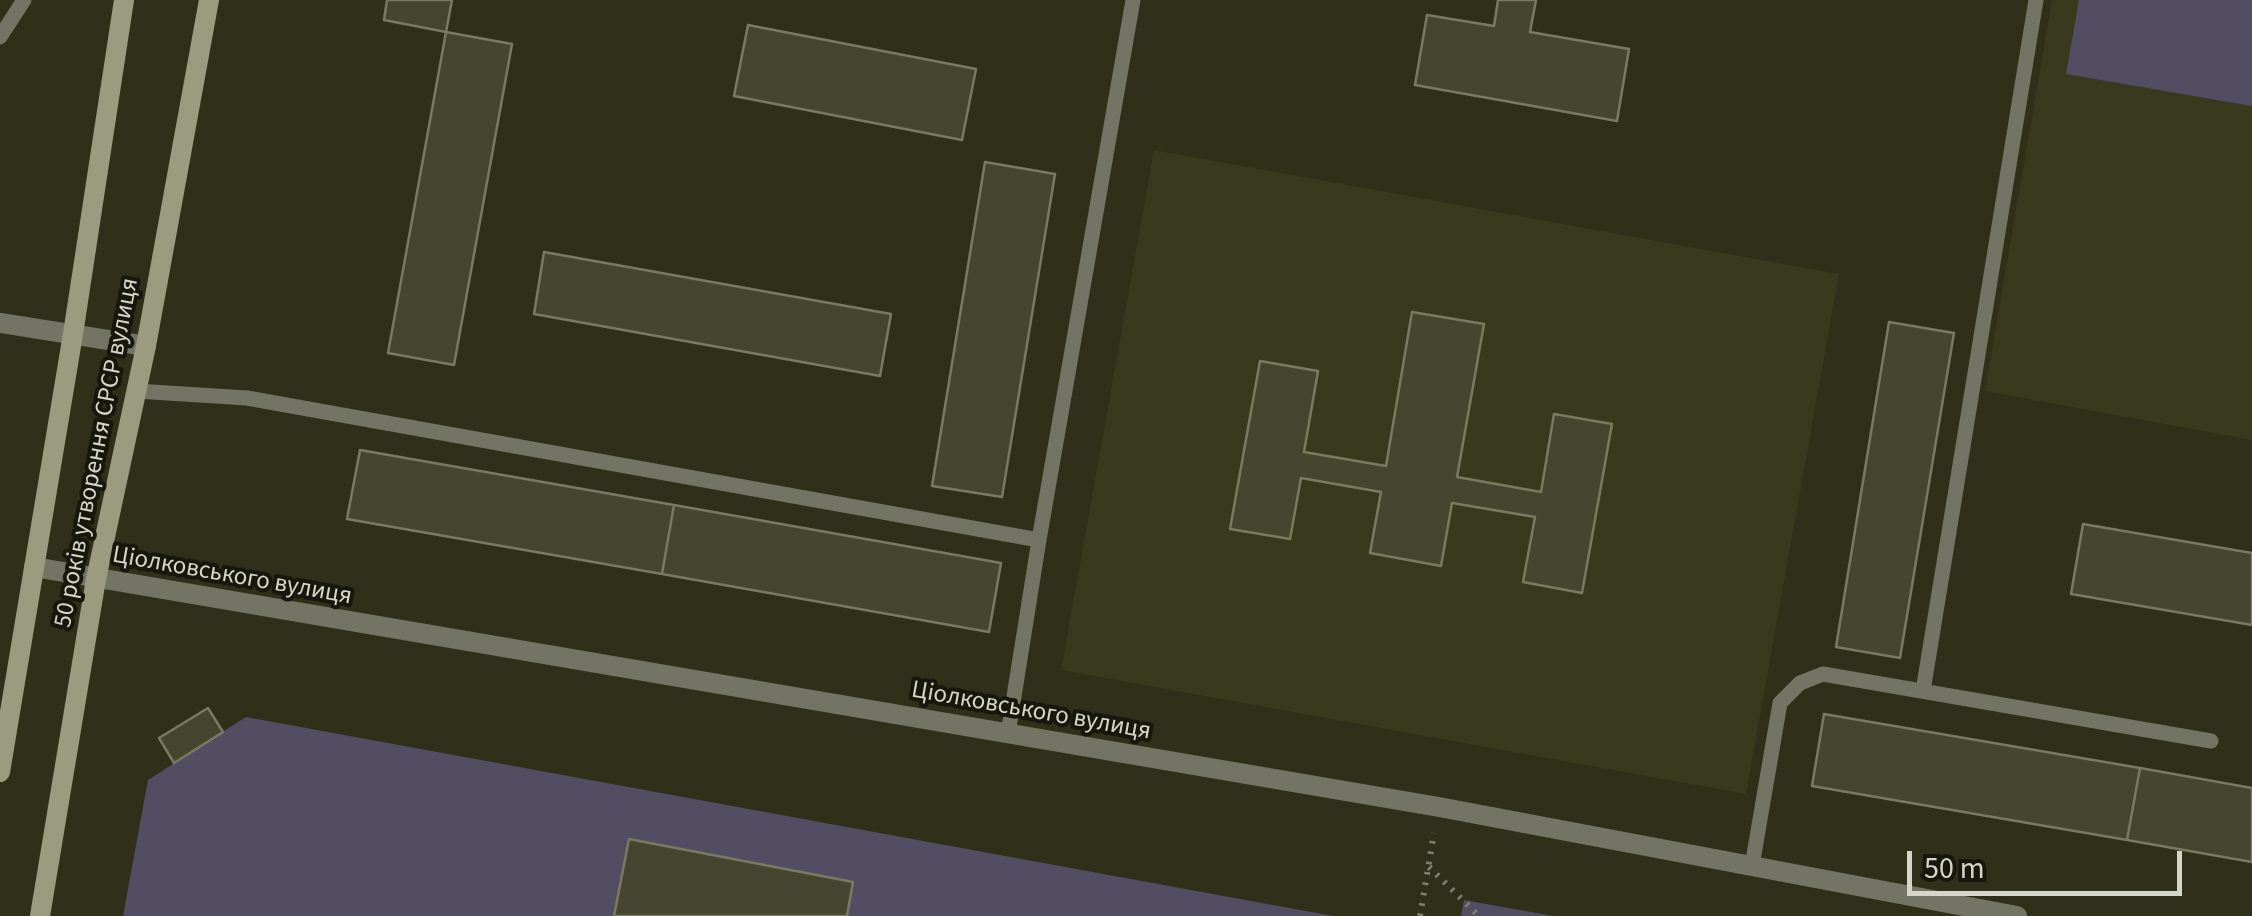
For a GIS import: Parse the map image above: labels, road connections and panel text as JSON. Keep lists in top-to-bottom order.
{
  "streets": {
    "main road": ["50 років утворення СРСР вулиця"],
    "street": ["Ціолковського вулиця"]
  },
  "crossings": [
    ["50 років утворення СРСР вулиця", "Ціолковського вулиця"]
  ],
  "scale_bar": "50 m"
}
